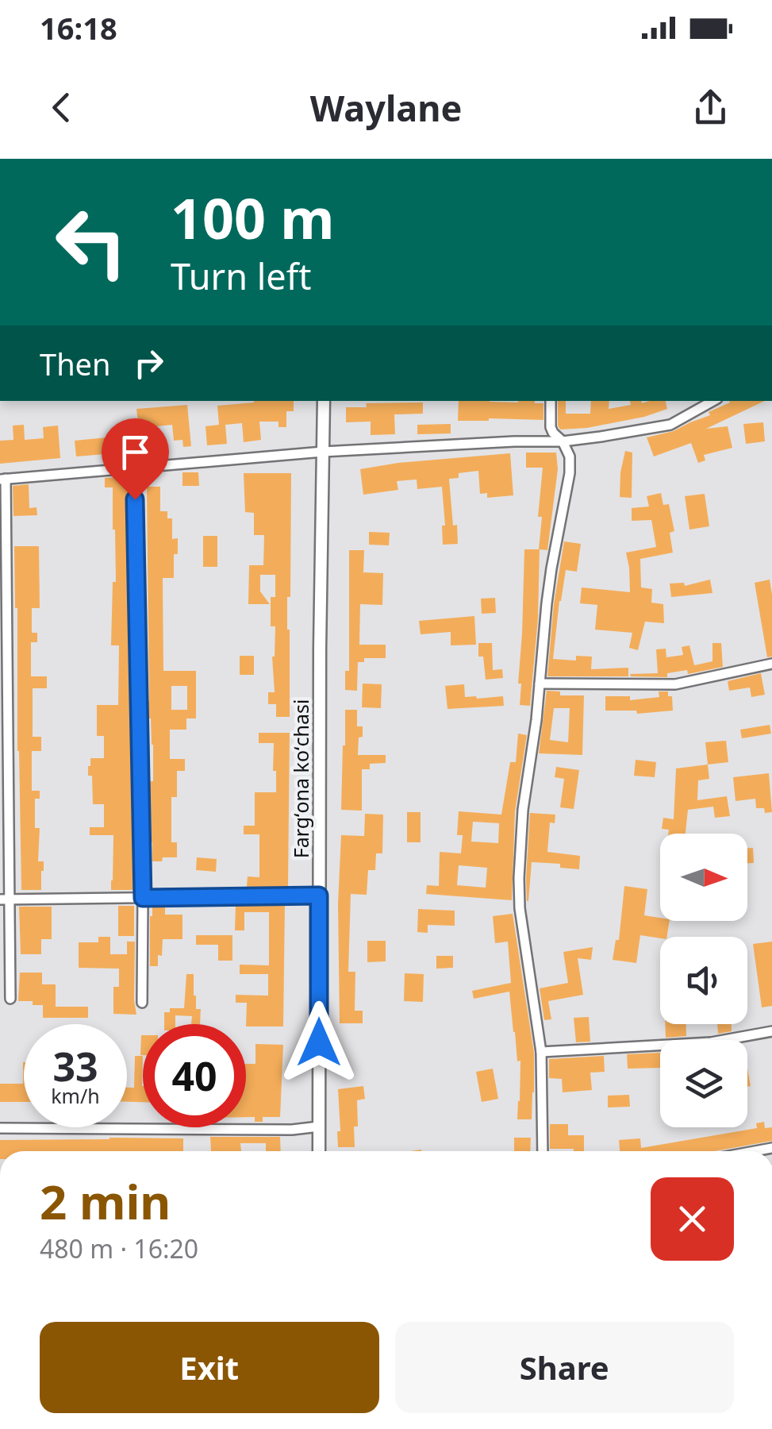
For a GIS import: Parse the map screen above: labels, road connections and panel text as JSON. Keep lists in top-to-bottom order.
{
  "streets": {
    "street": ["Fargʻona koʻchasi"]
  },
  "north": "right",
  "page": {
    "status": "16:18",
    "header": "Waylane",
    "turn": ["100 m", "Turn left"],
    "then": "Then",
    "speed": "33 km/h",
    "limit": "40",
    "heading": ["2 min", "480 m · 16:20"],
    "buttons": ["Exit", "Share"]
  }
}
